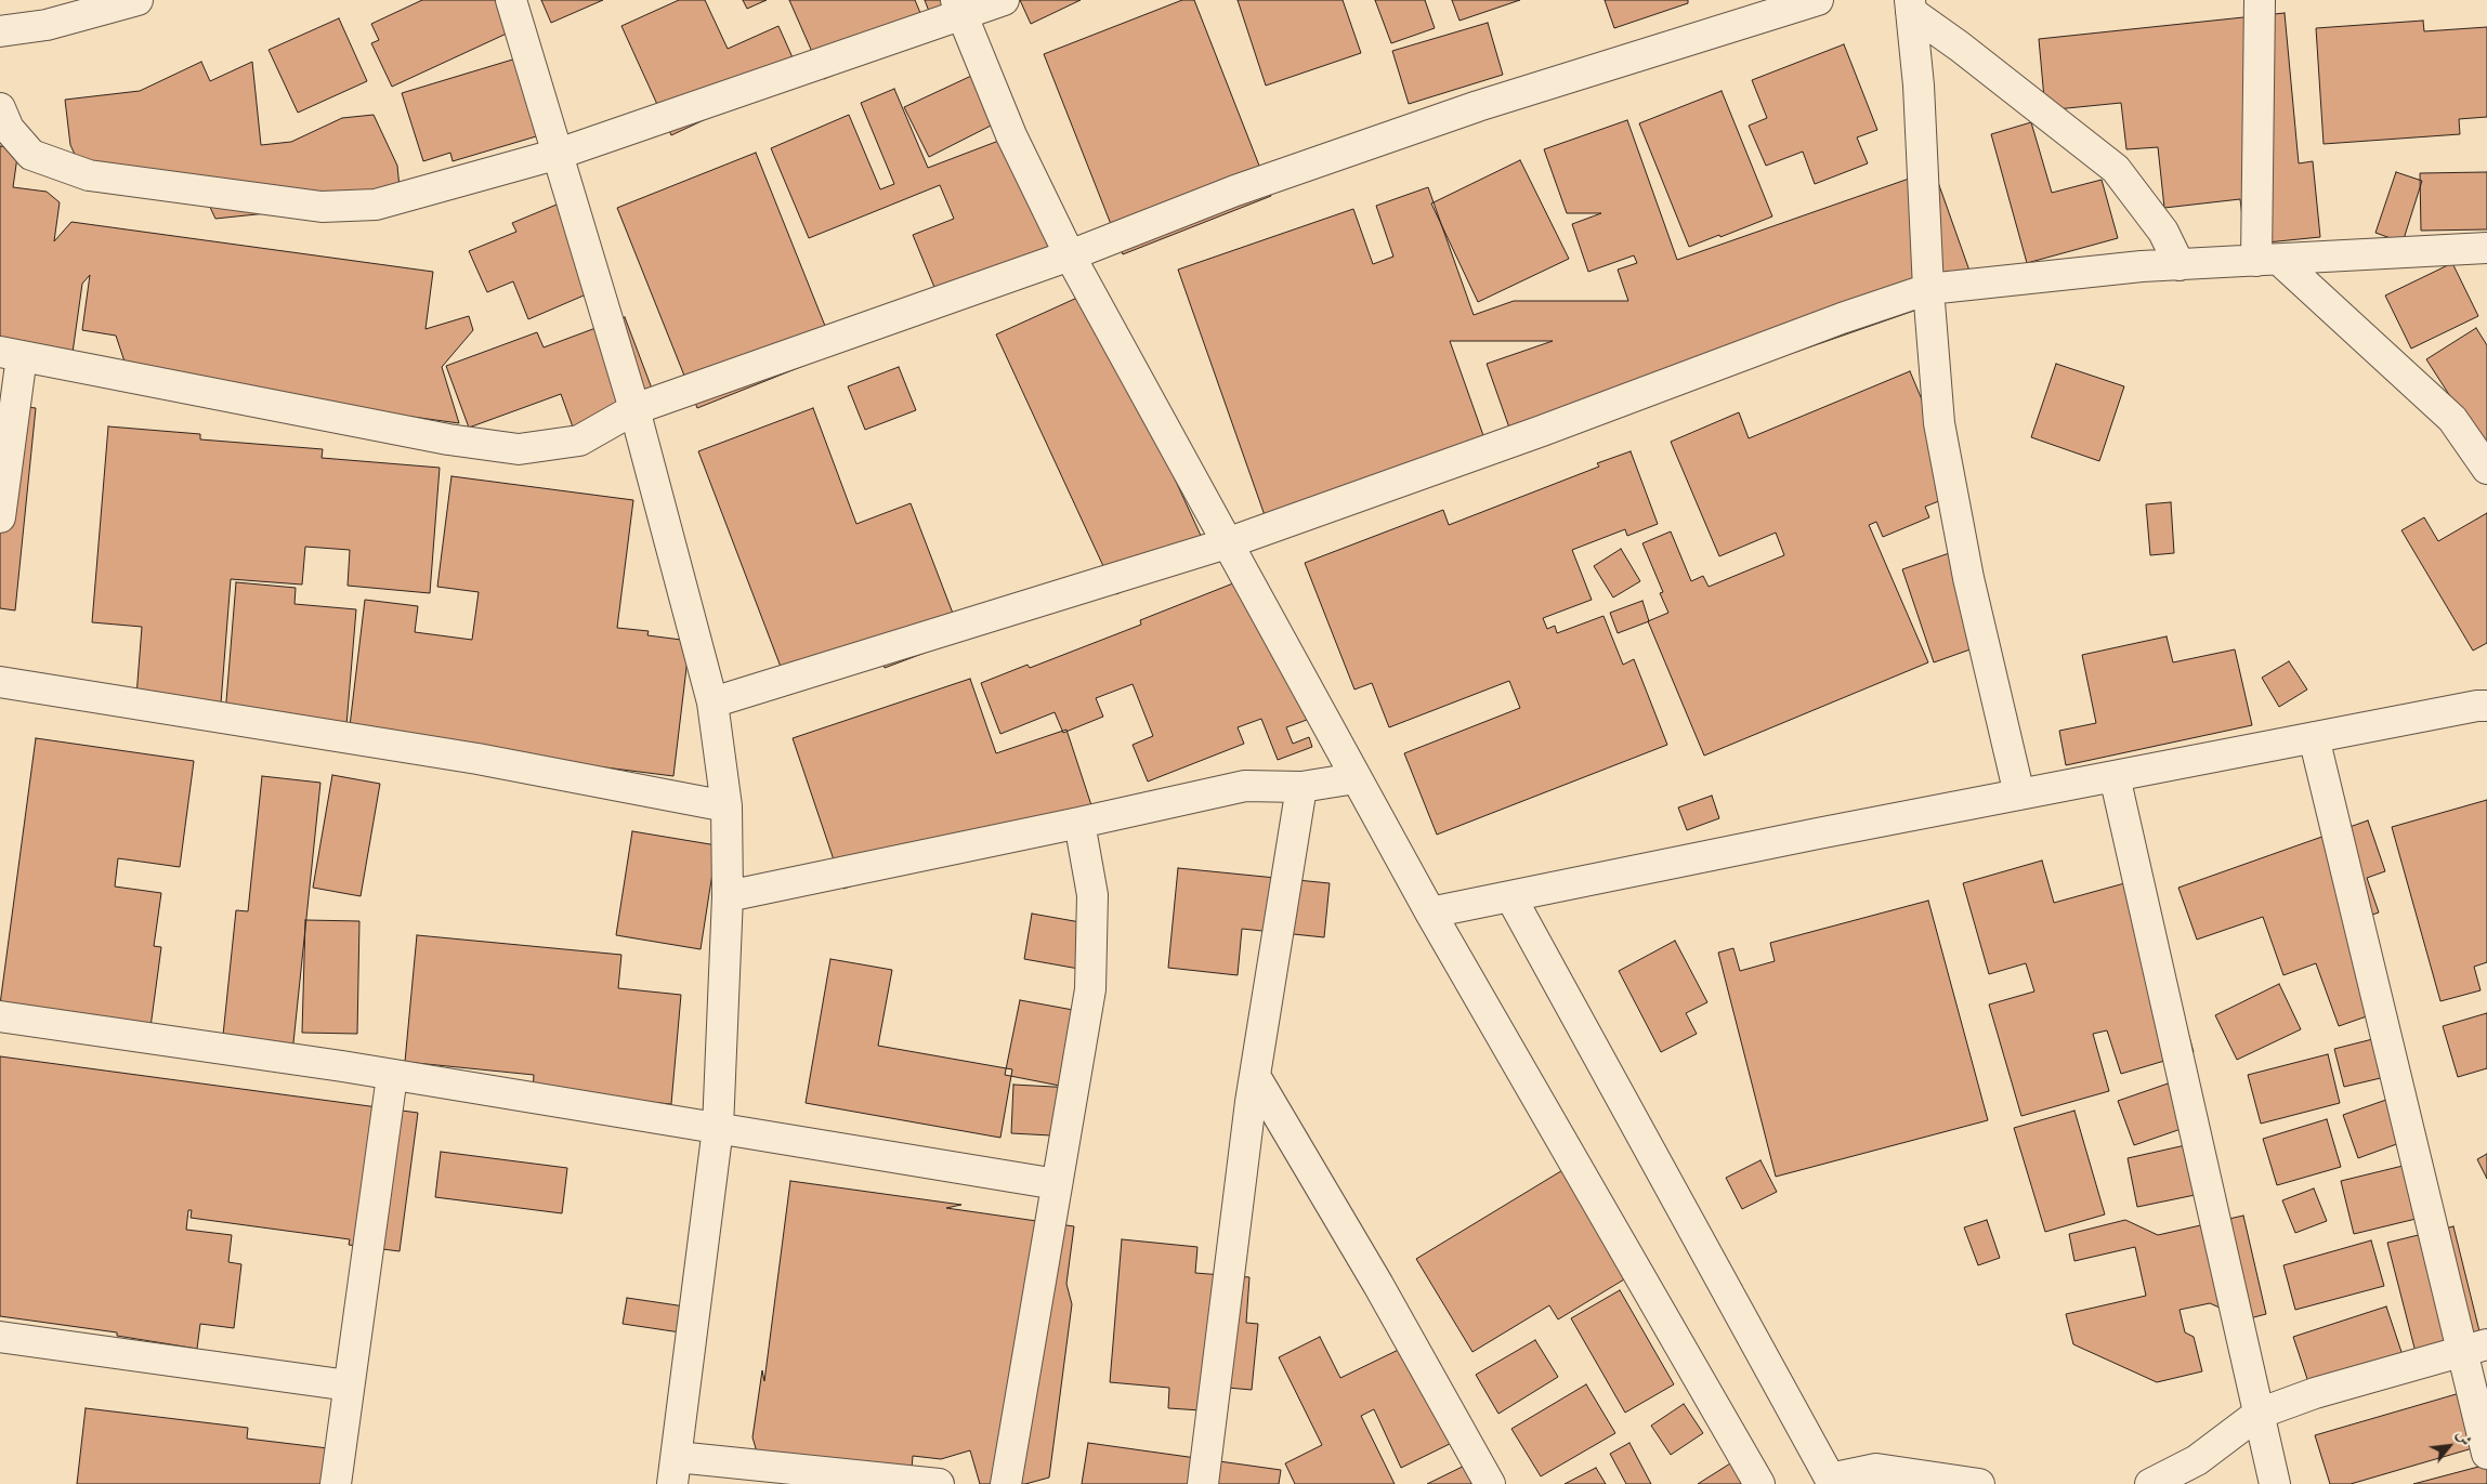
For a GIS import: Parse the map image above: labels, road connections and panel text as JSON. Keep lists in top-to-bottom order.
{
  "north": "top right"
}
